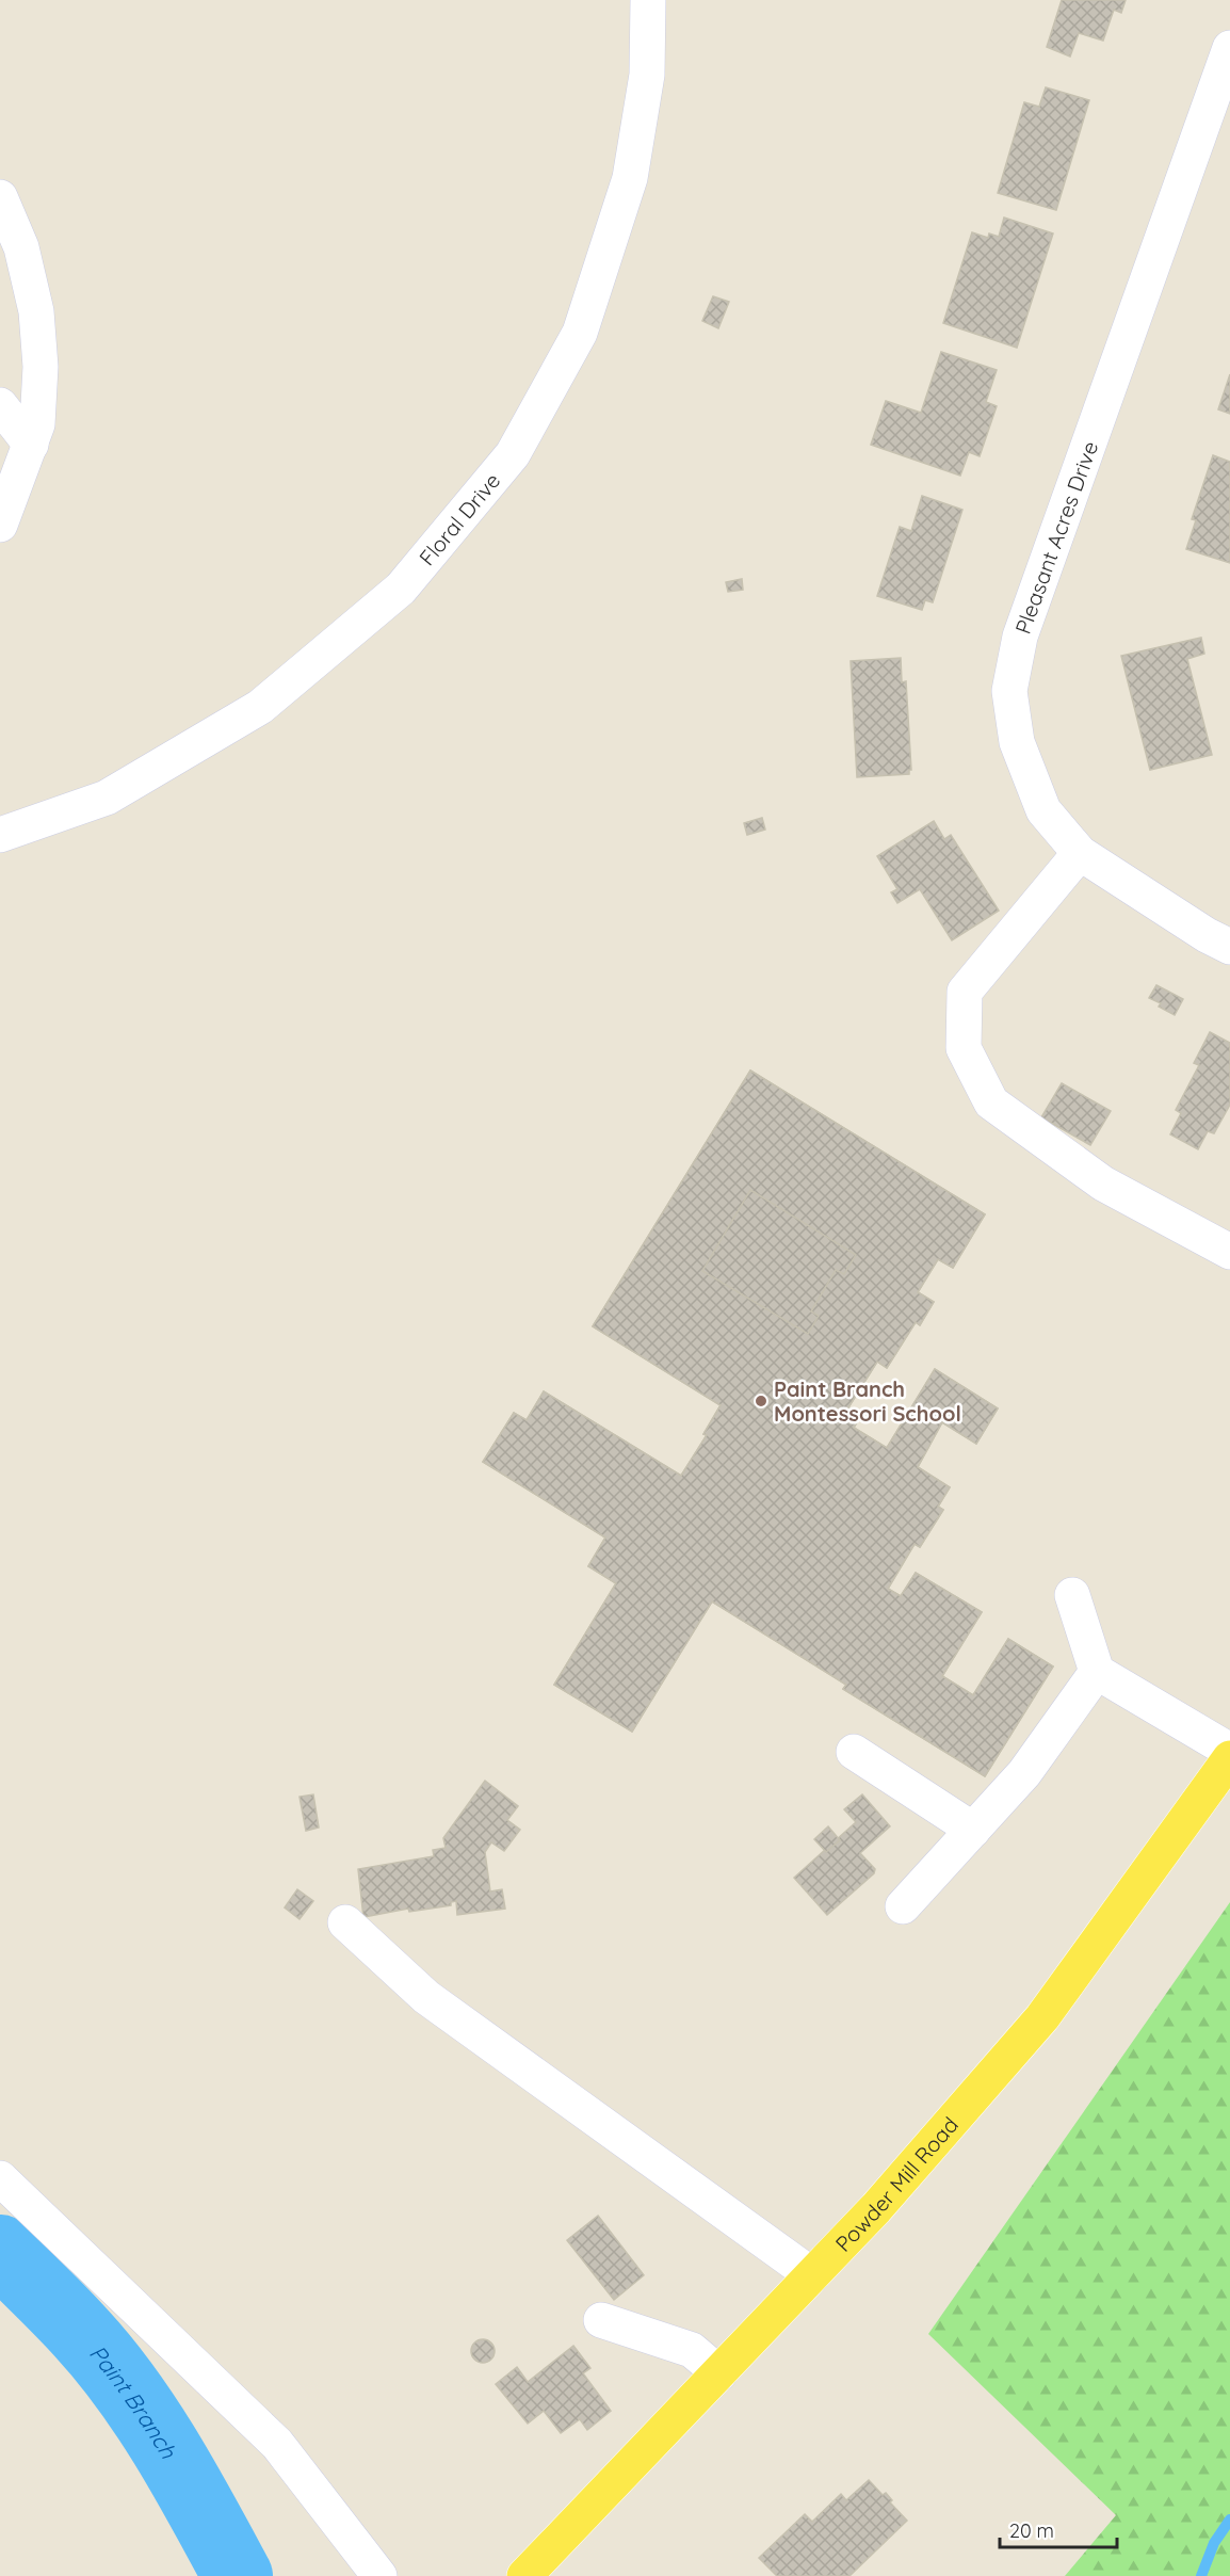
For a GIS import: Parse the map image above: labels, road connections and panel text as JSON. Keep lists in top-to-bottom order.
{
  "streets": {
    "main road": ["Powder Mill Road"],
    "street": ["Floral Drive", "Pleasant Acres Drive"]
  },
  "water": ["Paint Branch"],
  "places": ["Paint Branch Montessori School"],
  "scale_bar": "20 m"
}
